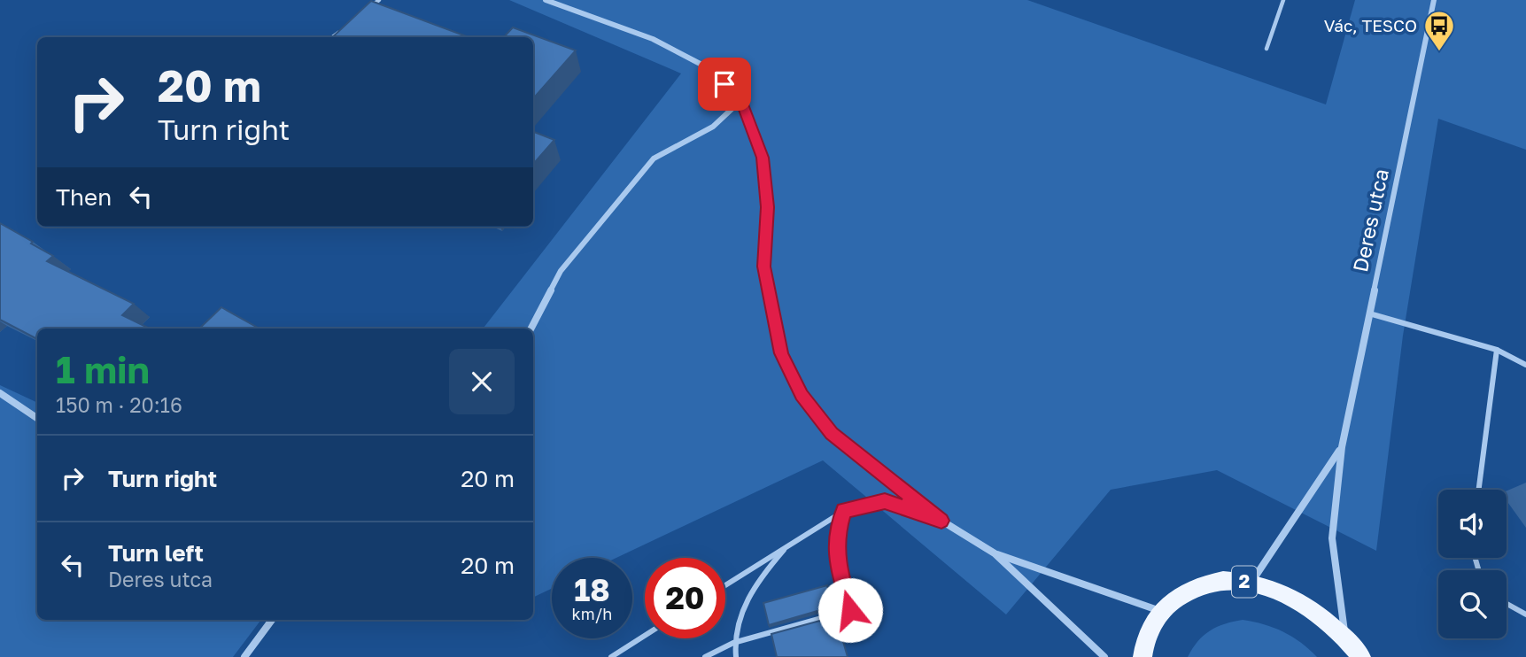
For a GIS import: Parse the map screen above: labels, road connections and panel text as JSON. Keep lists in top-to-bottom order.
{
  "streets": {
    "main road": ["2"],
    "street": ["Deres utca"]
  },
  "crossings": [
    ["Deres utca", "2"]
  ],
  "places": {
    "bus stop": ["Vác, TESCO"]
  },
  "page": {
    "turn": ["20 m", "Turn right"],
    "then": "Then",
    "heading": ["1 min", "150 m · 20:16"],
    "list": [
      {
        "name": "Turn right",
        "value": "20 m"
      },
      {
        "name": "Turn left",
        "note": "Deres utca",
        "value": "20 m"
      }
    ],
    "speed": "18 km/h",
    "limit": "20"
  }
}
